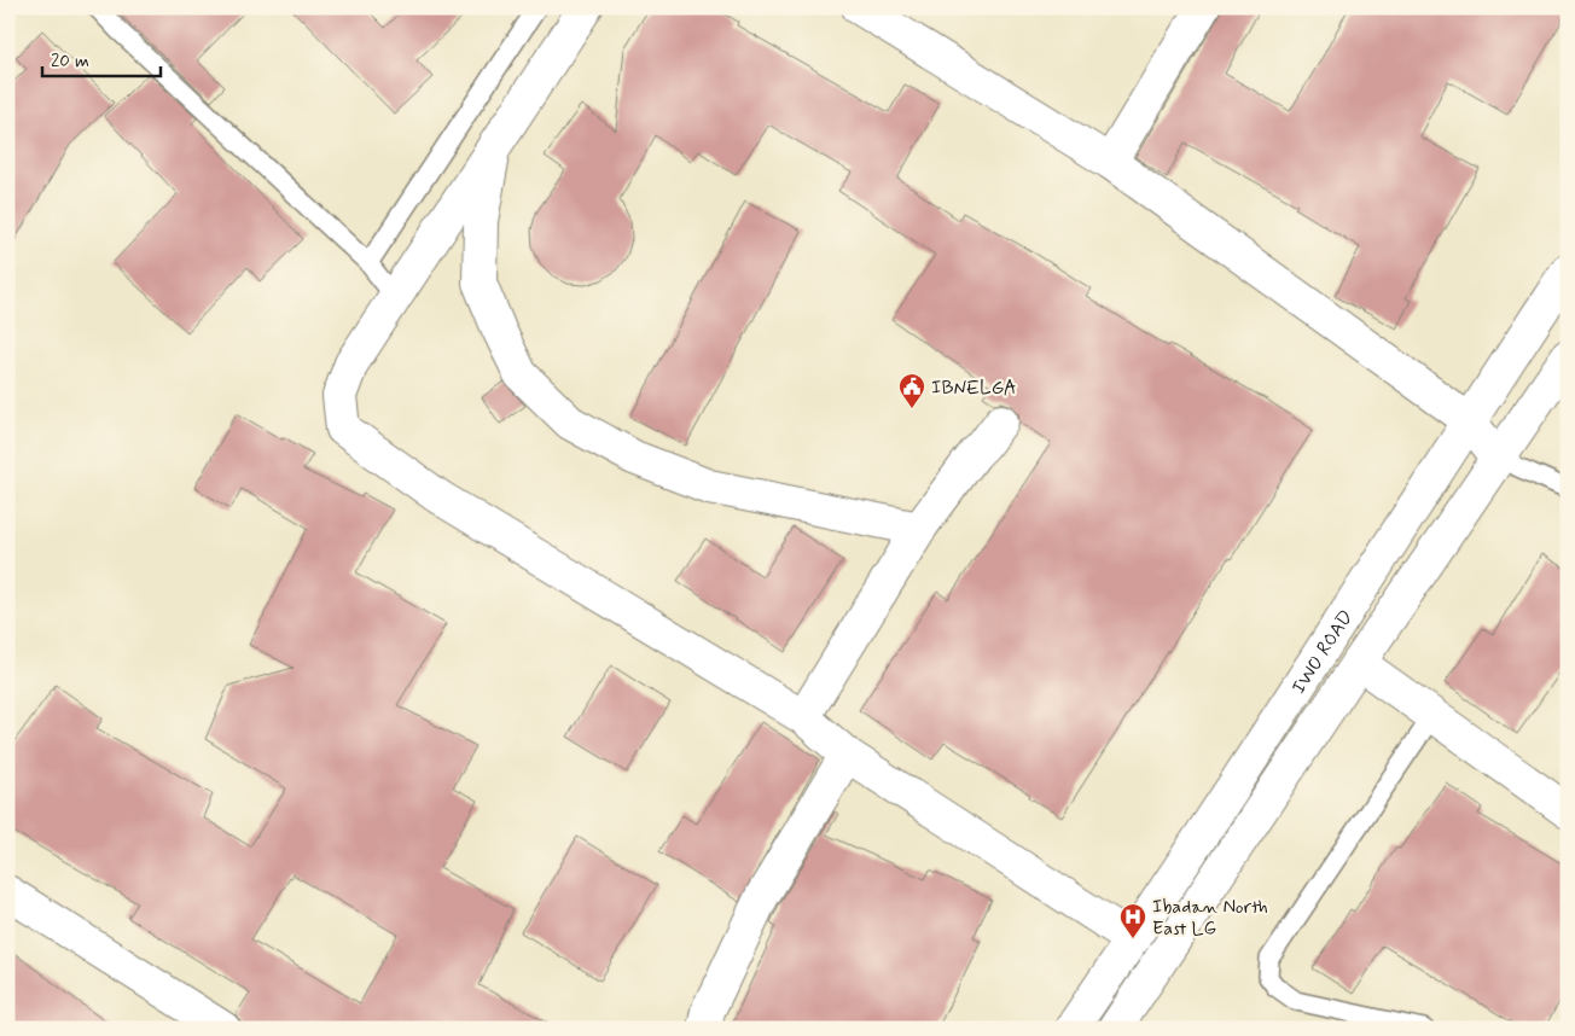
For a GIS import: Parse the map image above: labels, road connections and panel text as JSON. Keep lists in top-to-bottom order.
{
  "streets": {
    "main road": ["IWO ROAD"]
  },
  "places": {
    "public building": ["IBNELGA"],
    "hospital": ["Ibadan North East LG"]
  },
  "scale_bar": "20 m"
}
